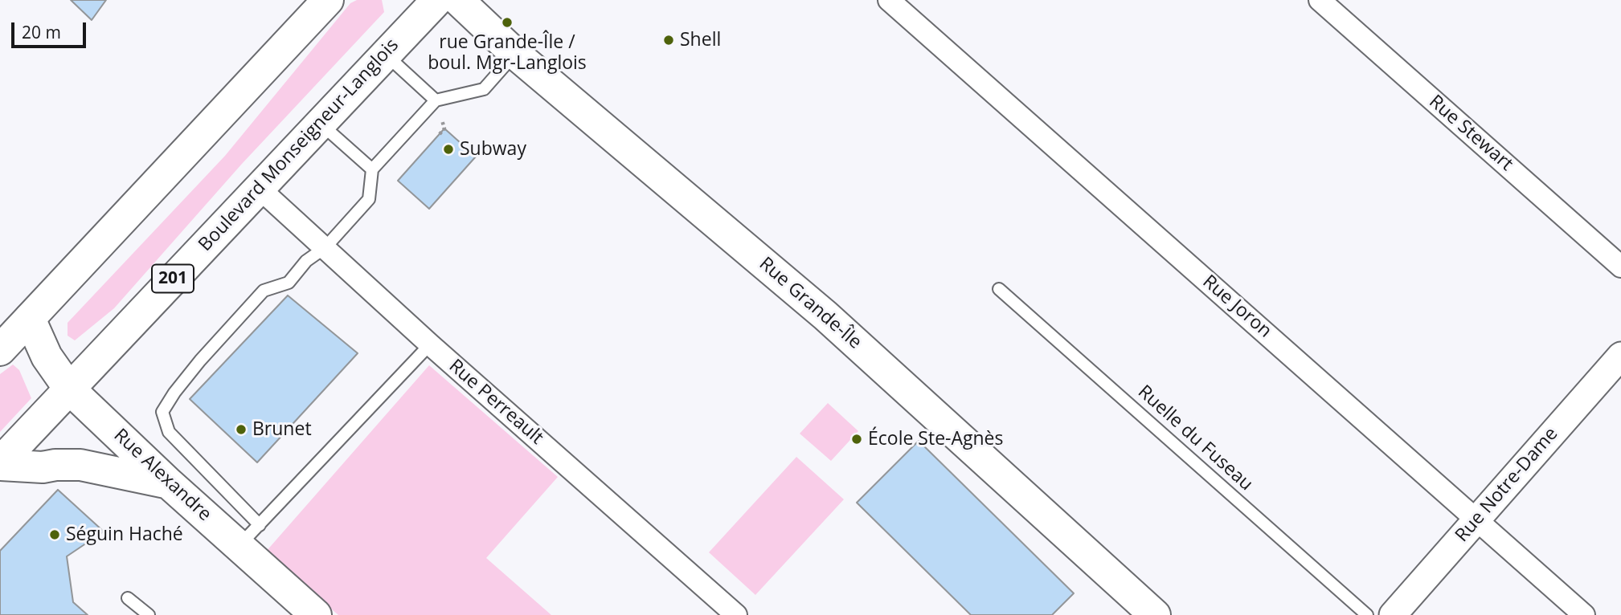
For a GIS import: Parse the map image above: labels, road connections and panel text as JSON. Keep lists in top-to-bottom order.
{
  "streets": {
    "main road": [
      "Boulevard Monseigneur-Langlois",
      "201",
      "Rue Grande-Île",
      "Rue Alexandre"
    ],
    "street": [
      "Rue Stewart",
      "Rue Joron",
      "Rue Perreault",
      "Rue Notre-Dame"
    ],
    "lane": ["Ruelle du Fuseau"]
  },
  "crossings": [
    ["Boulevard Monseigneur-Langlois", "Rue Perreault"],
    ["Boulevard Monseigneur-Langlois", "Rue Alexandre"],
    ["Rue Joron", "Rue Notre-Dame"]
  ],
  "places": [
    "rue Grande-Île / boul. Mgr-Langlois",
    "Shell",
    "Subway",
    "Brunet",
    "École Ste-Agnès",
    "Séguin Haché"
  ],
  "scale_bar": "20 m"
}
